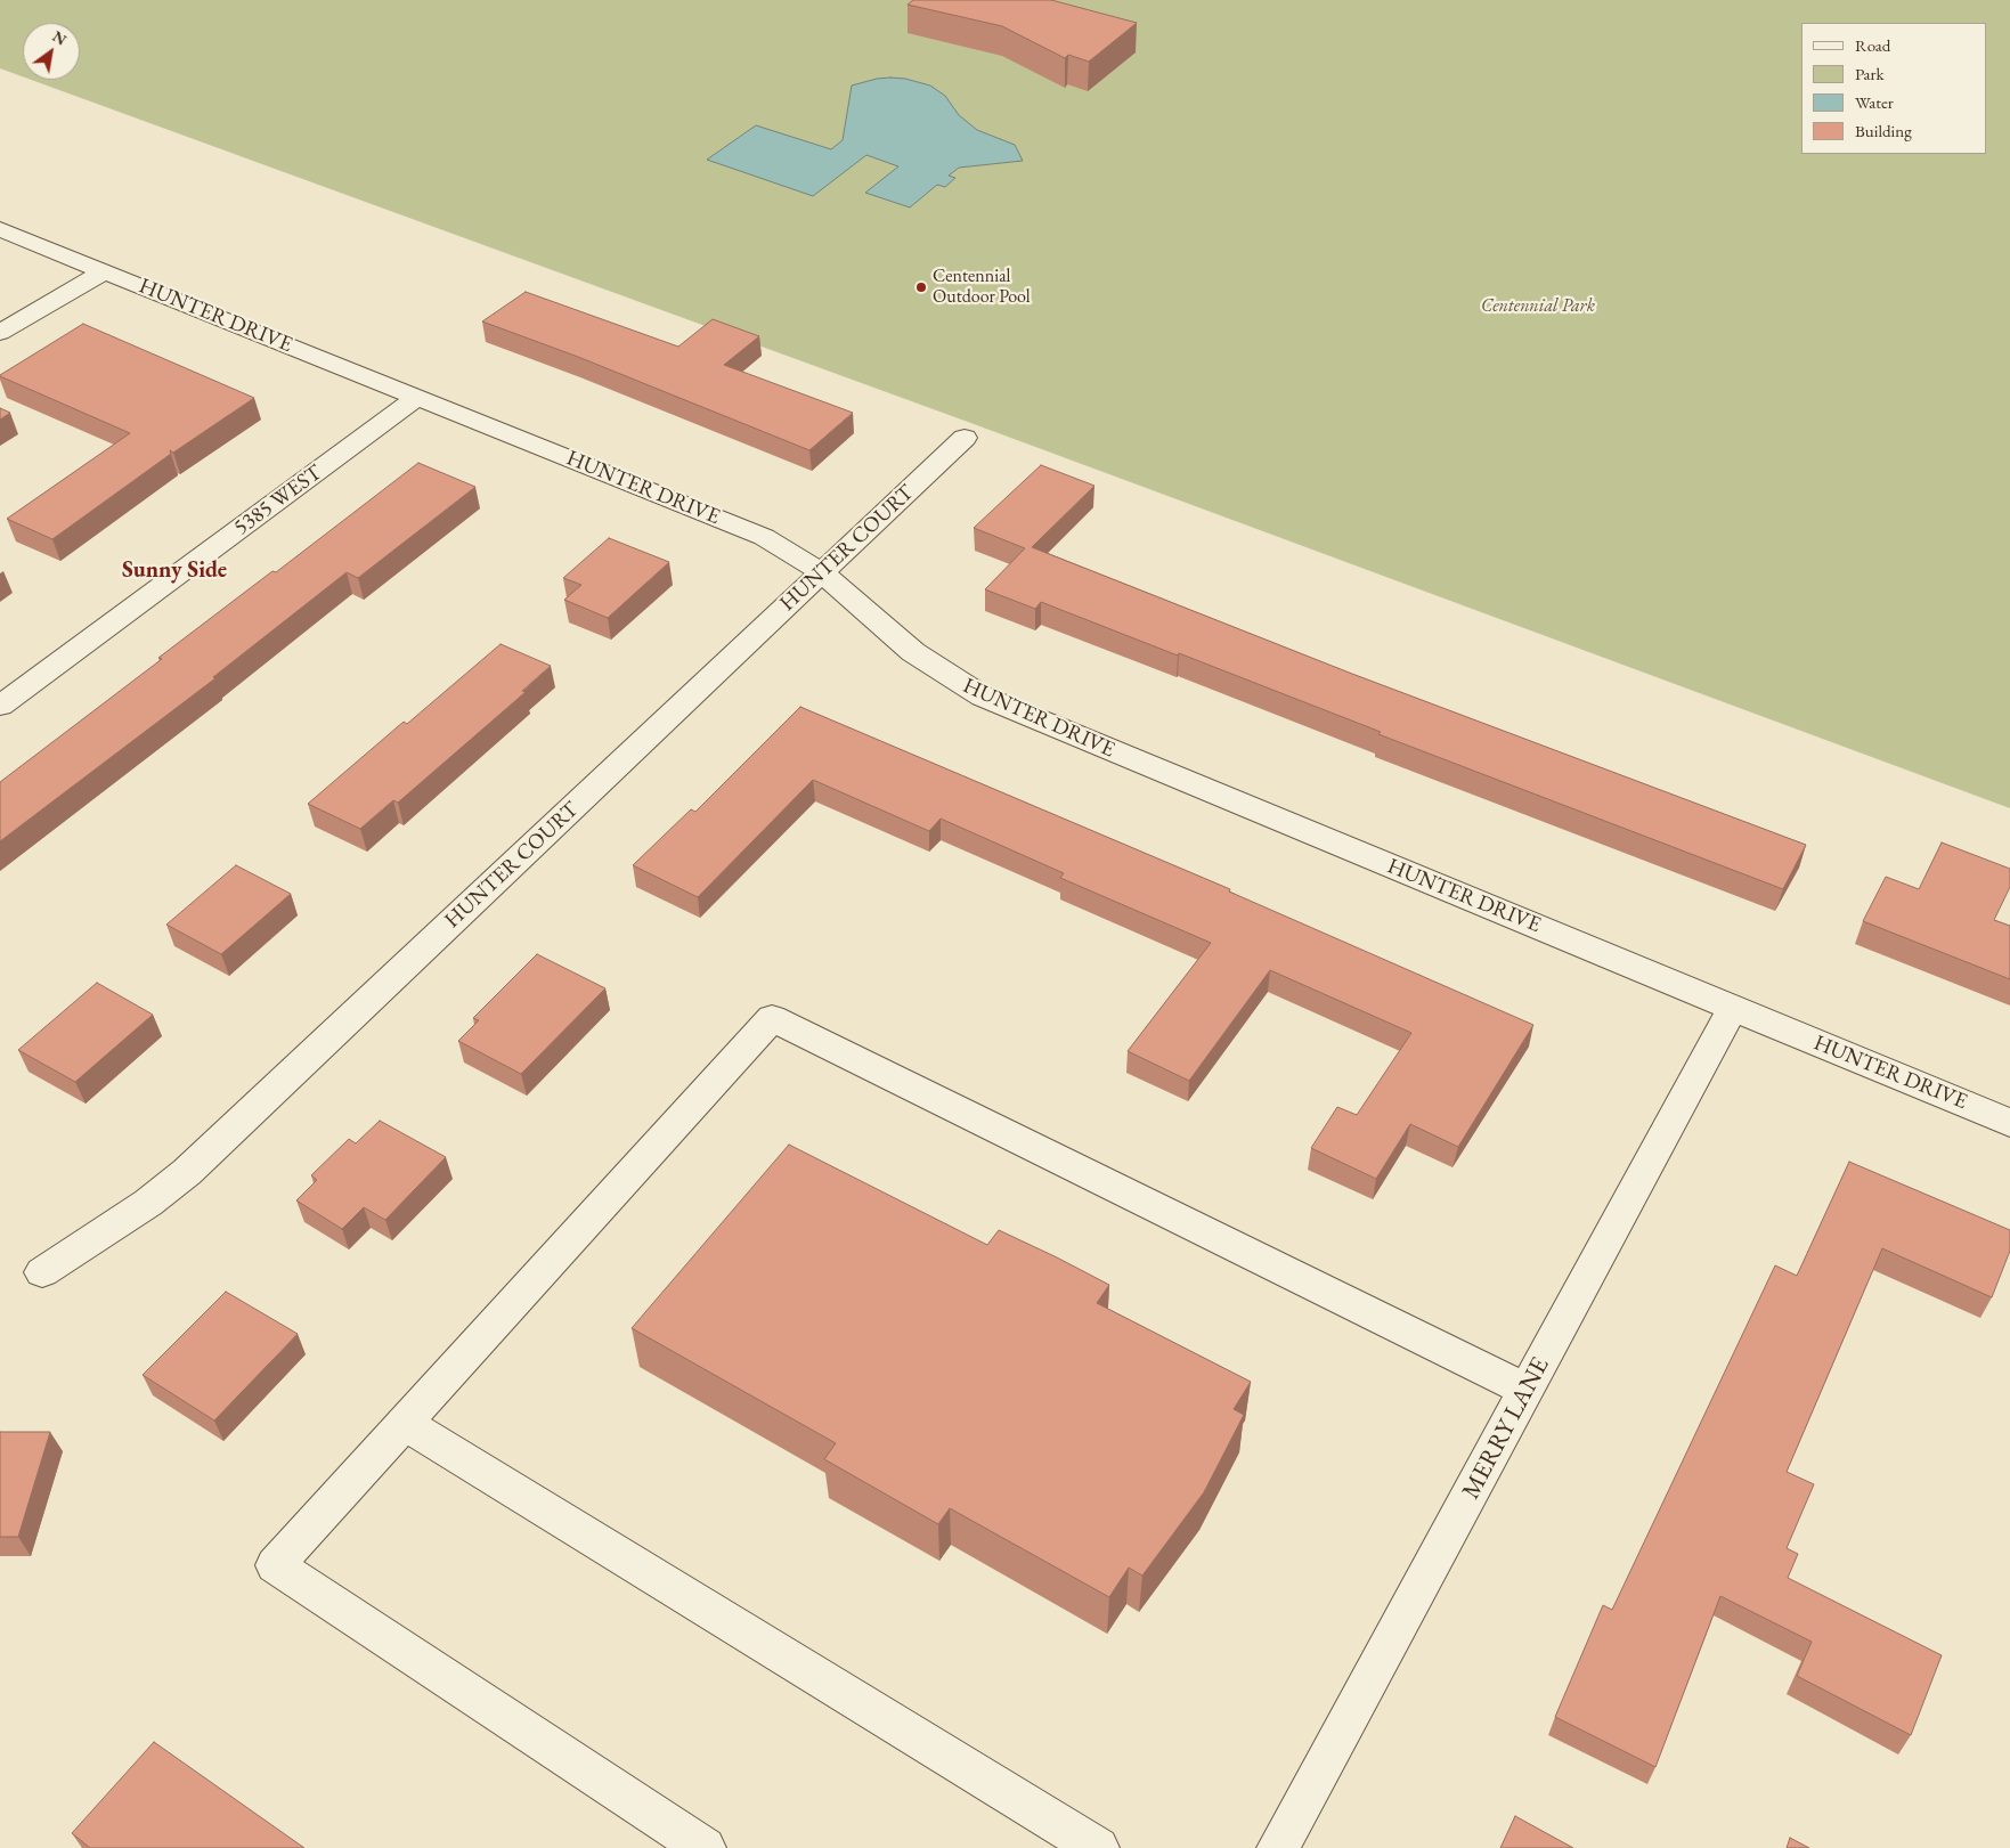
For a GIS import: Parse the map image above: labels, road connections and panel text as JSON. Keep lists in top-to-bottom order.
{
  "streets": {
    "street": [
      "HUNTER DRIVE",
      "5385 WEST",
      "HUNTER COURT",
      "MERRY LANE"
    ]
  },
  "crossings": [
    ["HUNTER DRIVE", "5385 WEST"],
    ["HUNTER DRIVE", "HUNTER COURT"],
    ["HUNTER DRIVE", "MERRY LANE"]
  ],
  "districts": ["Sunny Side"],
  "parks": ["Centennial Park"],
  "places": ["Centennial Outdoor Pool"],
  "legend": [
    "Road",
    "Park",
    "Water",
    "Building"
  ],
  "north": "top right"
}
